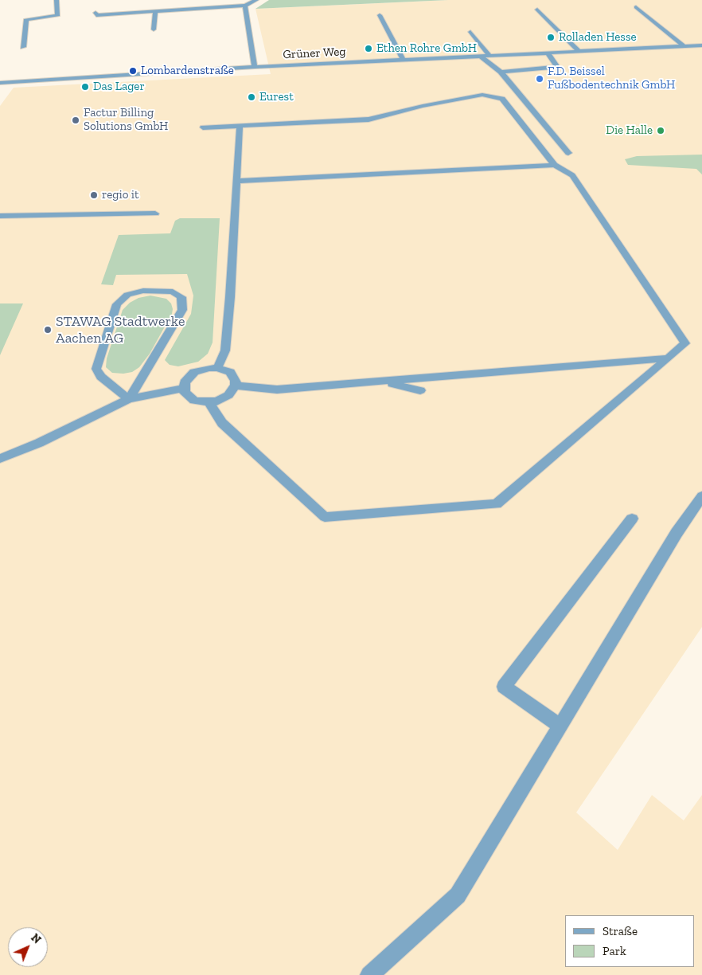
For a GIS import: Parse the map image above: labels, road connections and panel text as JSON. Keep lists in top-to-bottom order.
{
  "streets": {
    "street": ["Grüner Weg"]
  },
  "places": [
    "Rolladen Hesse",
    "Ethen Rohre GmbH",
    "Lombardenstraße",
    "F.D. Beissel Fußbodentechnik GmbH",
    "Das Lager",
    "Eurest",
    "Factur Billing Solutions GmbH",
    "Die Halle",
    "regio it",
    "STAWAG Stadtwerke Aachen AG"
  ],
  "legend": ["Straße", "Park"],
  "north": "top right"
}
